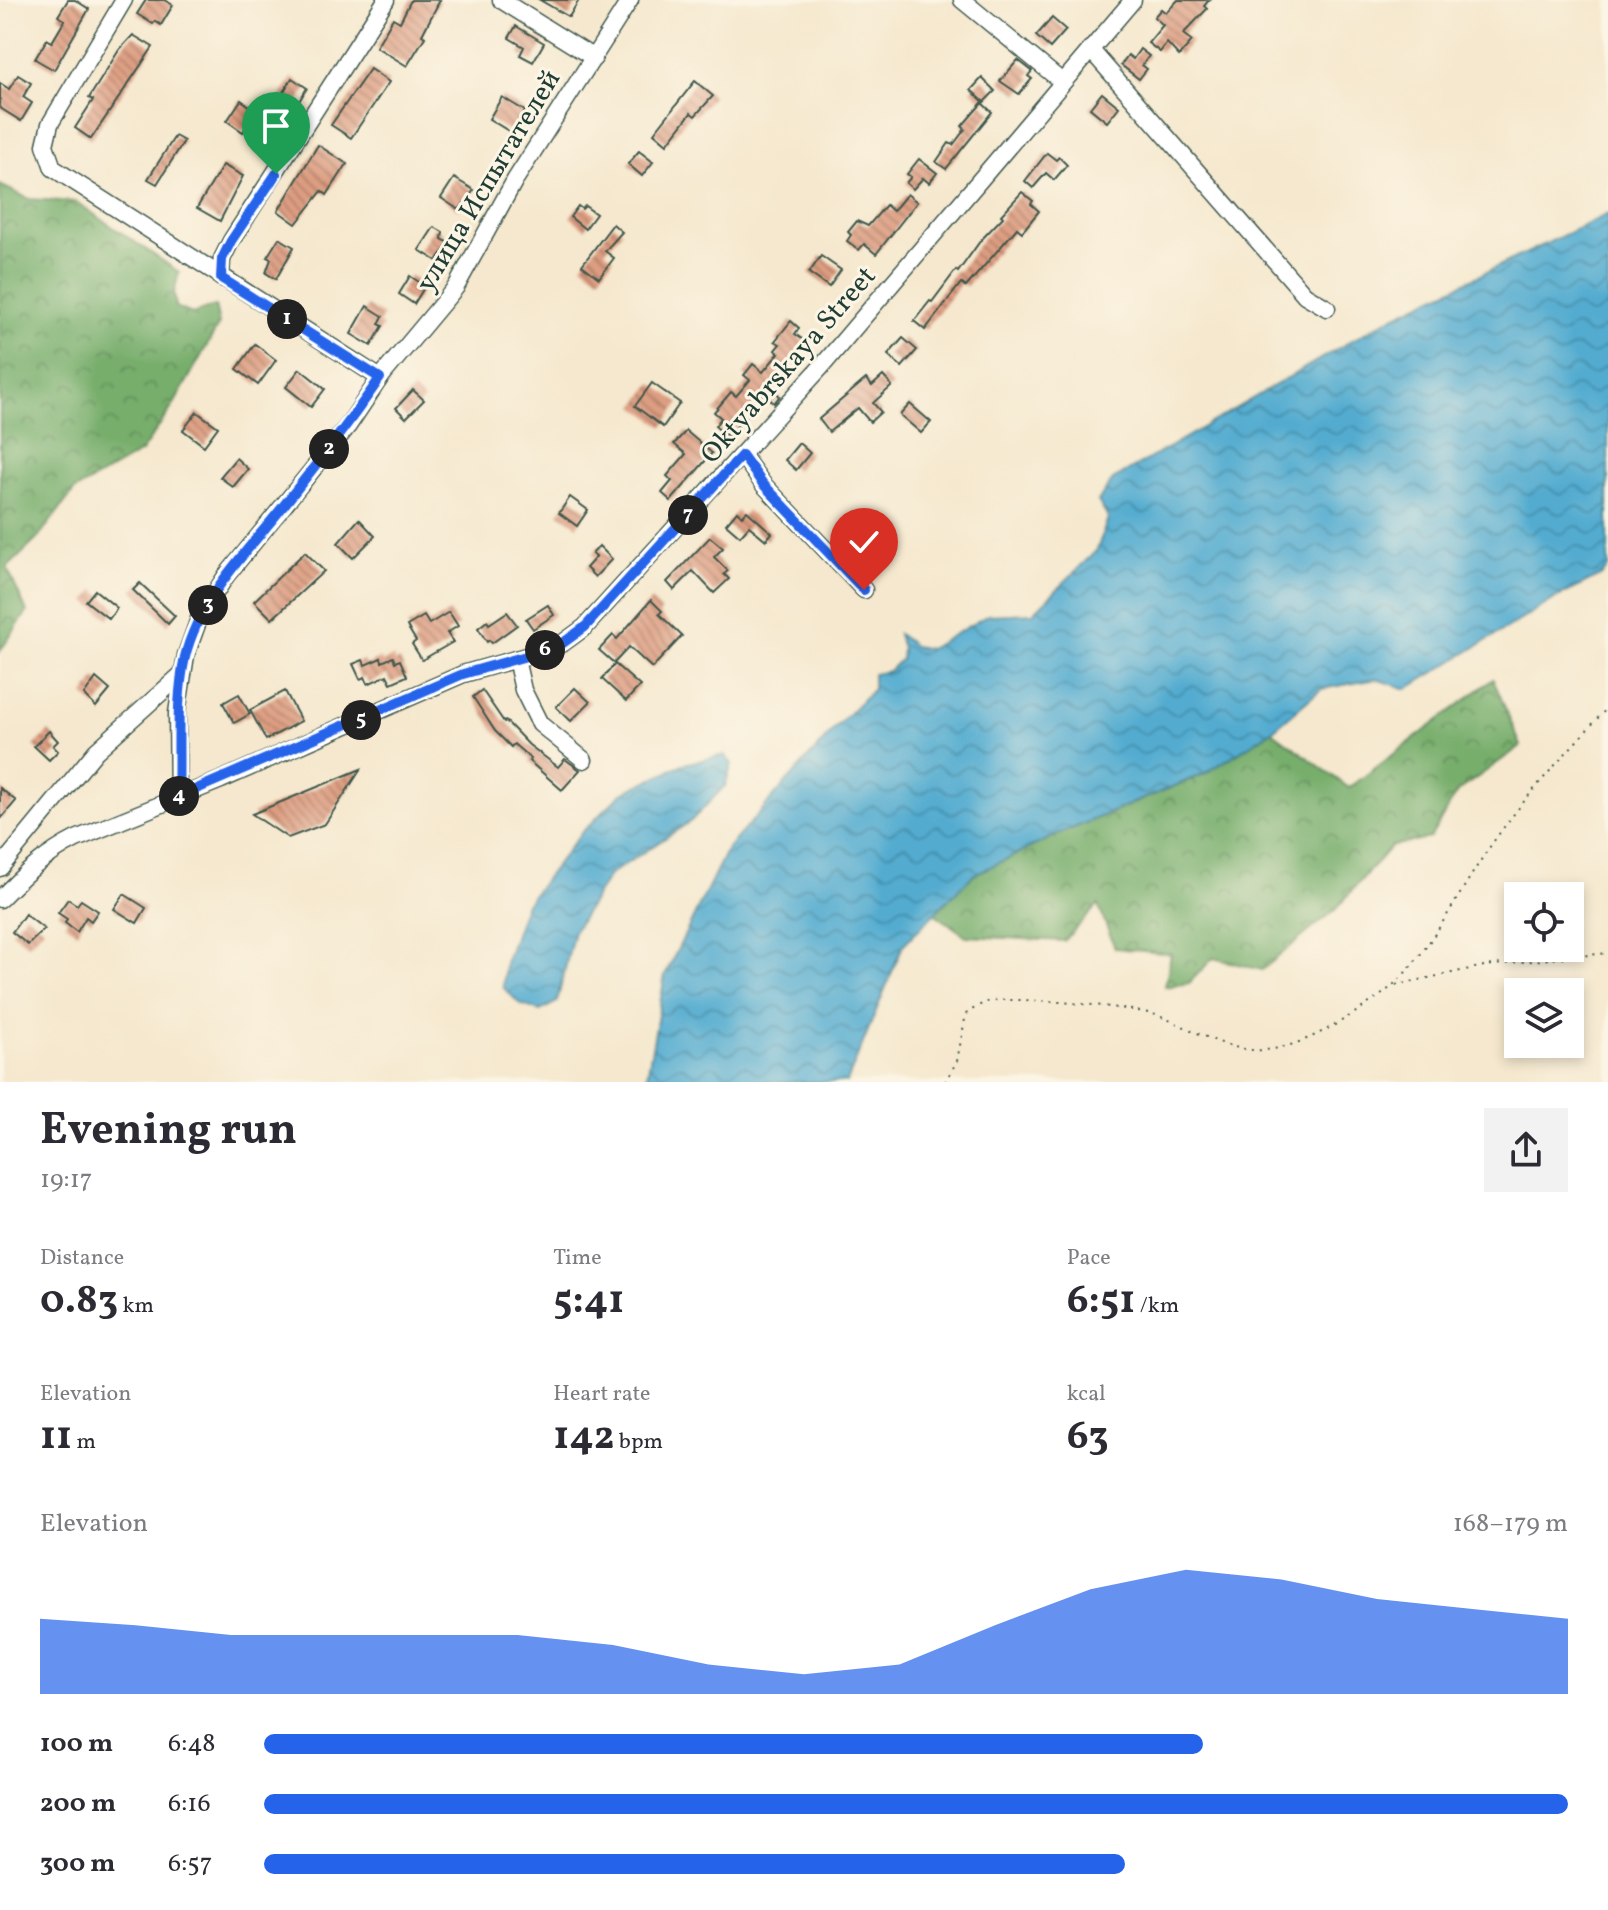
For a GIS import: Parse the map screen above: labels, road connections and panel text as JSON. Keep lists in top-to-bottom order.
{
  "streets": {
    "street": ["улица Испытателей", "Oktyabrskaya Street"]
  },
  "crossings": [
    ["улица Испытателей", "Oktyabrskaya Street"]
  ],
  "page": {
    "pins": [
      "1",
      "2",
      "7",
      "3",
      "6",
      "5",
      "4"
    ],
    "heading": ["Evening run", "19:17"],
    "stats": [
      ["Distance", "0.83 km"],
      ["Time", "5:41"],
      ["Pace", "6:51 /km"],
      ["Elevation", "11 m"],
      ["Heart rate", "142 bpm"],
      ["kcal", "63"]
    ],
    "chart": ["Elevation", "168–179 m"],
    "list": [
      {
        "name": "100 m",
        "note": "6:48"
      },
      {
        "name": "200 m",
        "note": "6:16"
      },
      {
        "name": "300 m",
        "note": "6:57"
      }
    ]
  }
}
